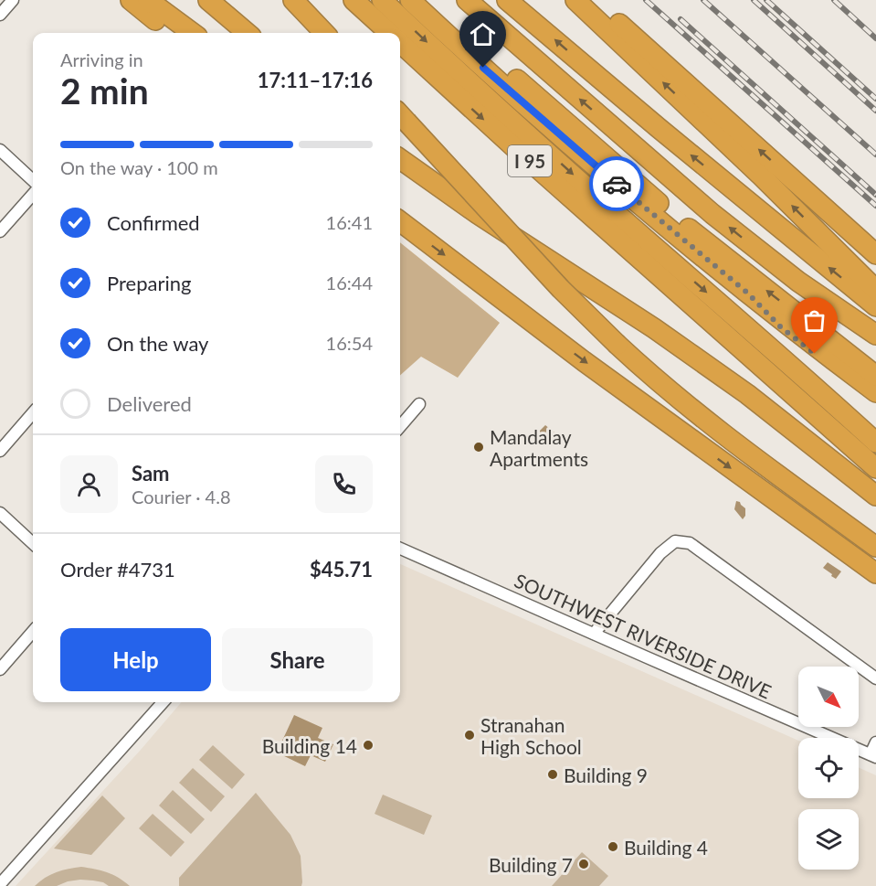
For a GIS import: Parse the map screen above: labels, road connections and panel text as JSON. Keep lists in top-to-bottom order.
{
  "streets": {
    "highway": ["I 95"],
    "street": ["SOUTHWEST RIVERSIDE DRIVE"]
  },
  "places": [
    "Mandalay Apartments",
    "Stranahan High School",
    "Building 14",
    "Building 9",
    "Building 4",
    "Building 7"
  ],
  "north": "bottom right",
  "page": {
    "heading": ["2 min", "Arriving in", "17:11–17:16"],
    "panel": [
      "Sam",
      "Courier · 4.8",
      "Order #4731",
      "$45.71"
    ],
    "bar": "On the way · 100 m",
    "list": [
      ["Confirmed", "16:41"],
      ["Preparing", "16:44"],
      ["On the way", "16:54"],
      "Delivered"
    ],
    "buttons": ["Help", "Share"]
  }
}
